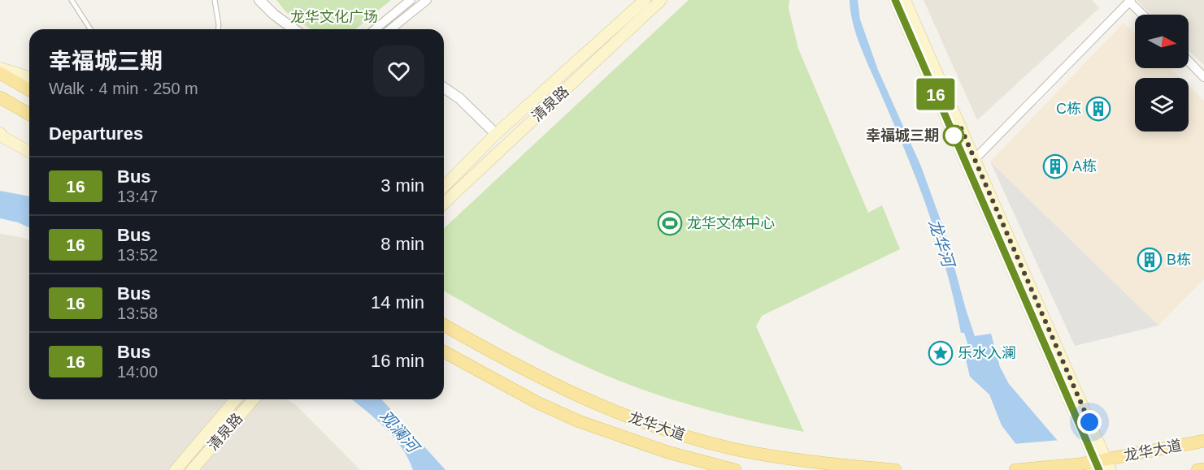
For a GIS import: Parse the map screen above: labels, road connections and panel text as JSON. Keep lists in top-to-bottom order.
{
  "streets": {
    "main road": ["清泉路", "龙华大道"]
  },
  "water": ["龙华河", "观澜河"],
  "parks": ["龙华文化广场"],
  "places": {
    "building": ["C栋", "A栋", "B栋"],
    "other": ["幸福城三期"],
    "sports": ["龙华文体中心"],
    "place": ["乐水入澜"]
  },
  "lines": ["bus line 16"],
  "north": "right",
  "page": {
    "on_map": "16",
    "heading": [
      ["幸福城三期", "Walk · 4 min · 250 m"],
      "Departures"
    ],
    "list": [
      {
        "mark": "16",
        "name": "Bus",
        "note": "13:47",
        "value": "3 min"
      },
      {
        "mark": "16",
        "name": "Bus",
        "note": "13:52",
        "value": "8 min"
      },
      {
        "mark": "16",
        "name": "Bus",
        "note": "13:58",
        "value": "14 min"
      },
      {
        "mark": "16",
        "name": "Bus",
        "note": "14:00",
        "value": "16 min"
      }
    ]
  }
}
